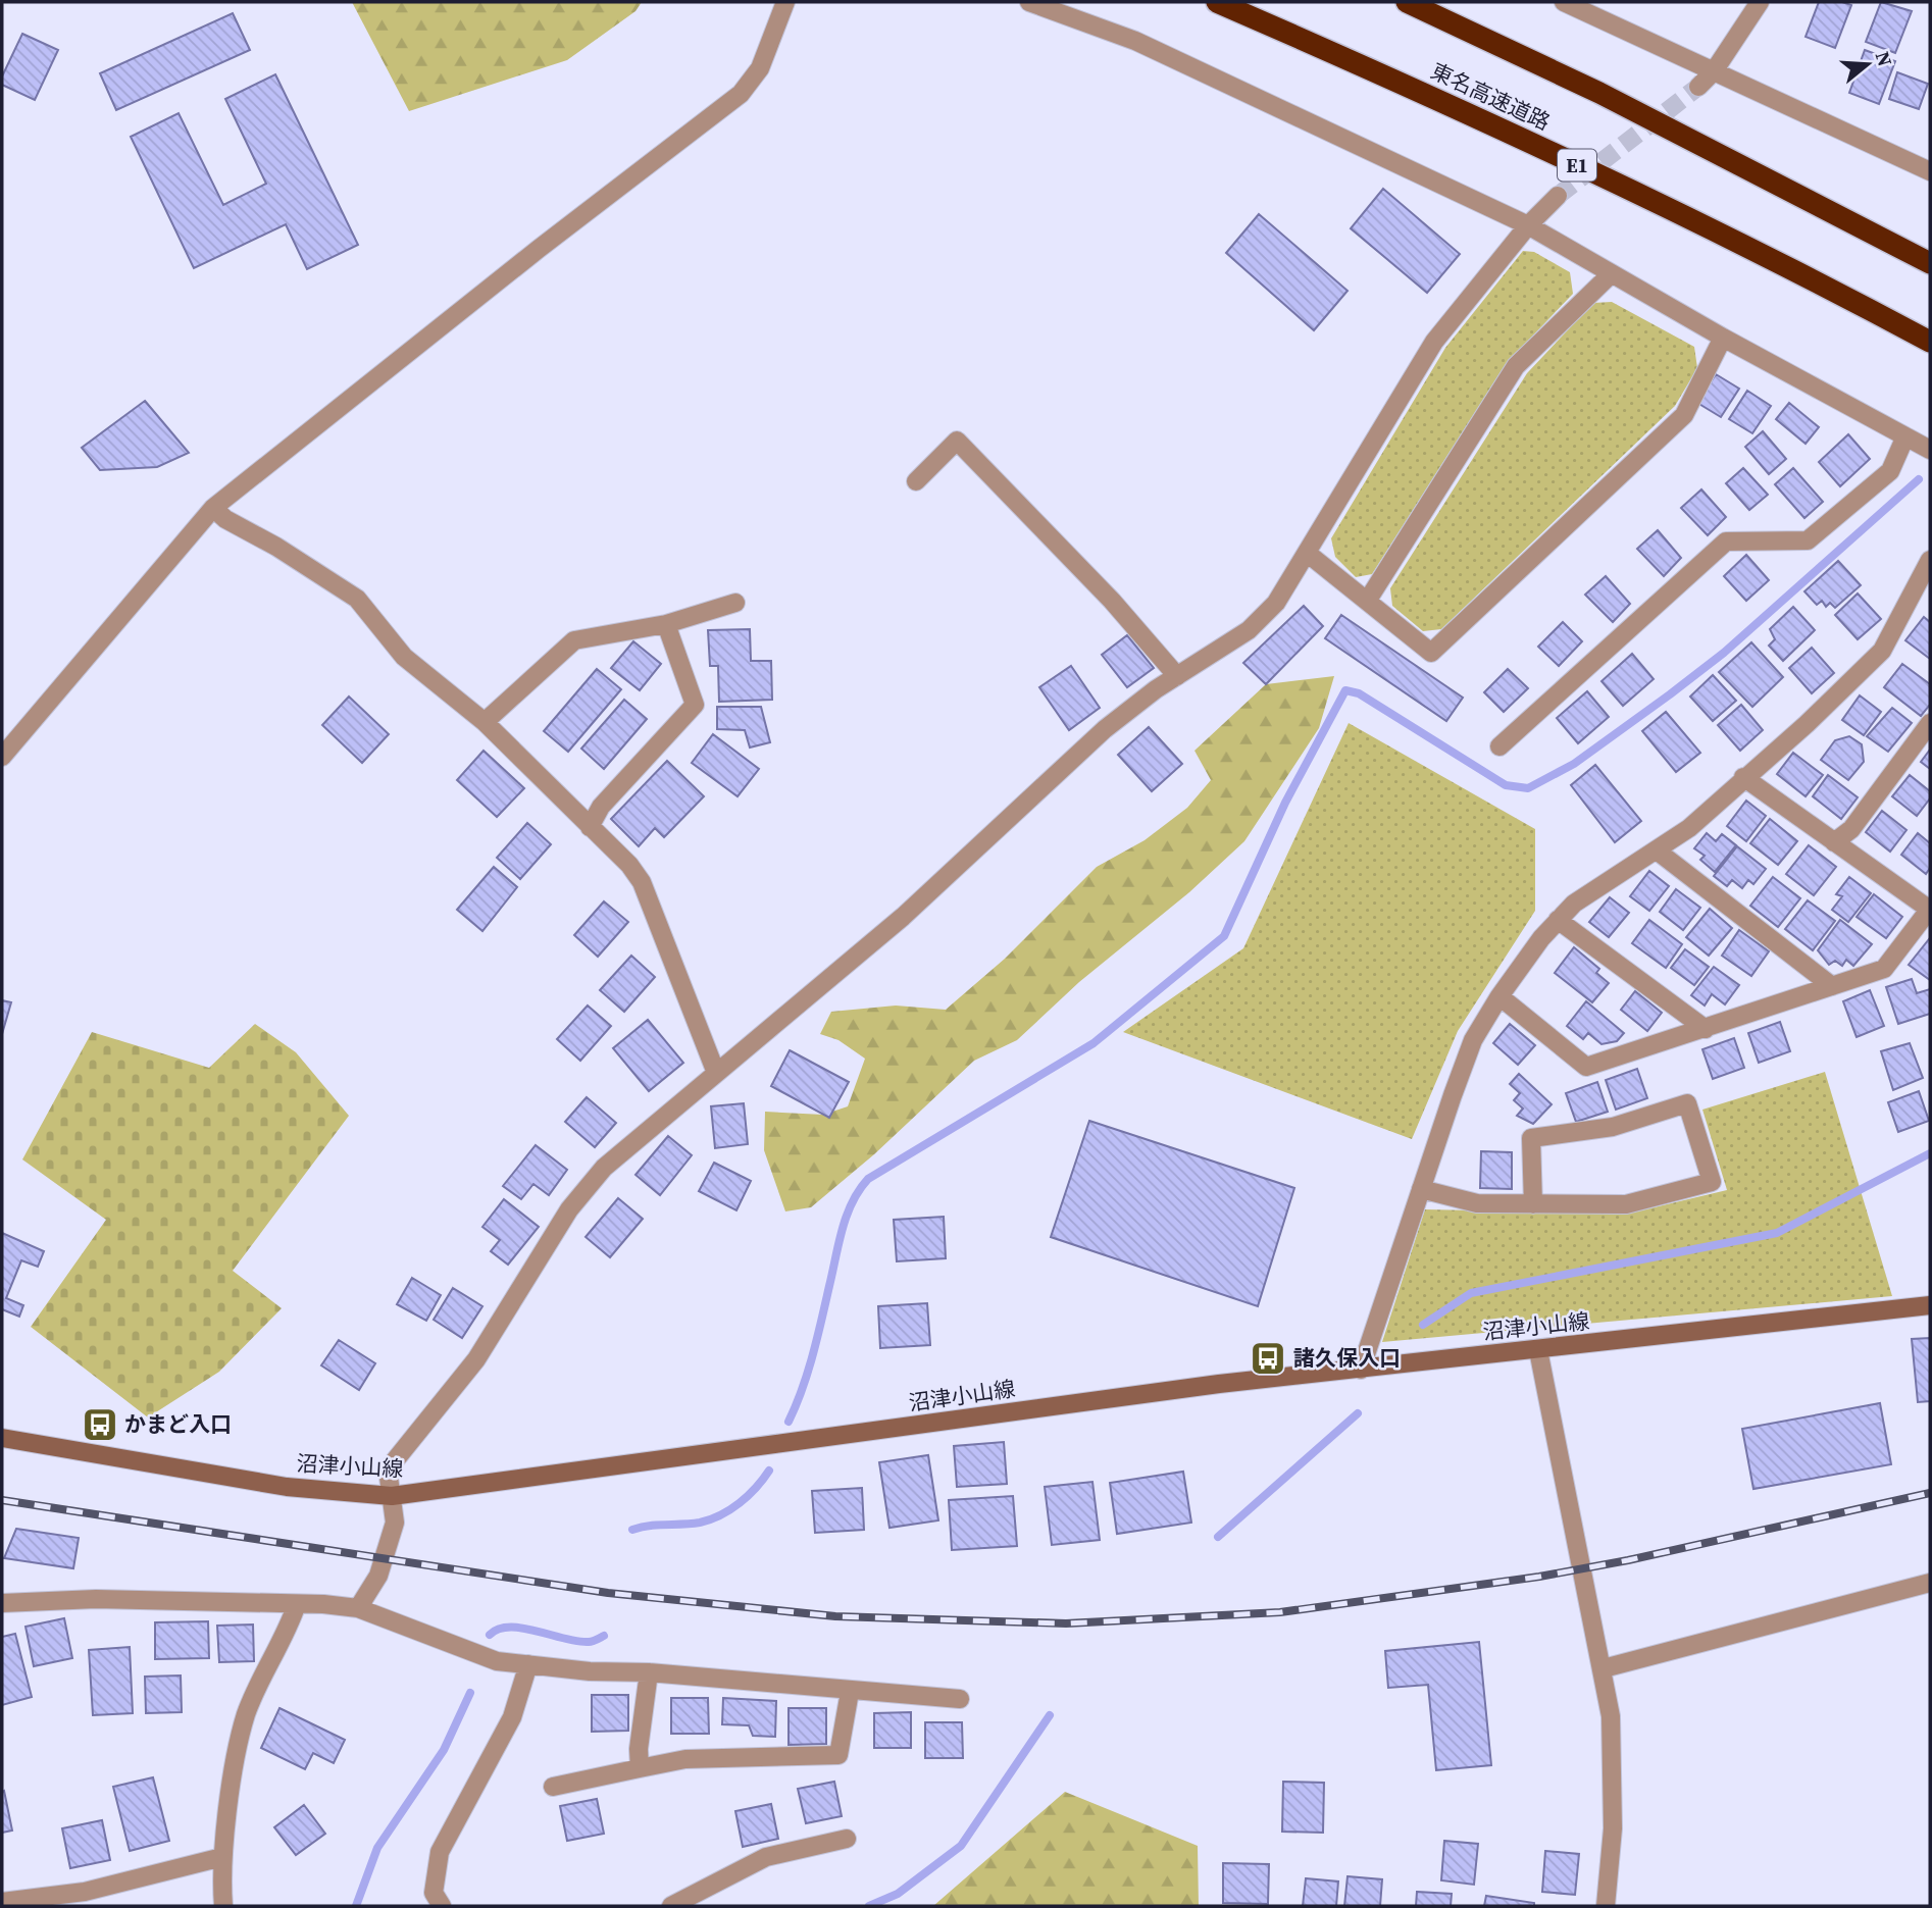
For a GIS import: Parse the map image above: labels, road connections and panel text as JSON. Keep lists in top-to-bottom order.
{
  "streets": {
    "highway": ["東名高速道路", "E1"],
    "main road": ["沼津小山線"]
  },
  "places": {
    "bus stop": ["諸久保入口", "かまど入口"]
  },
  "north": "right"
}
